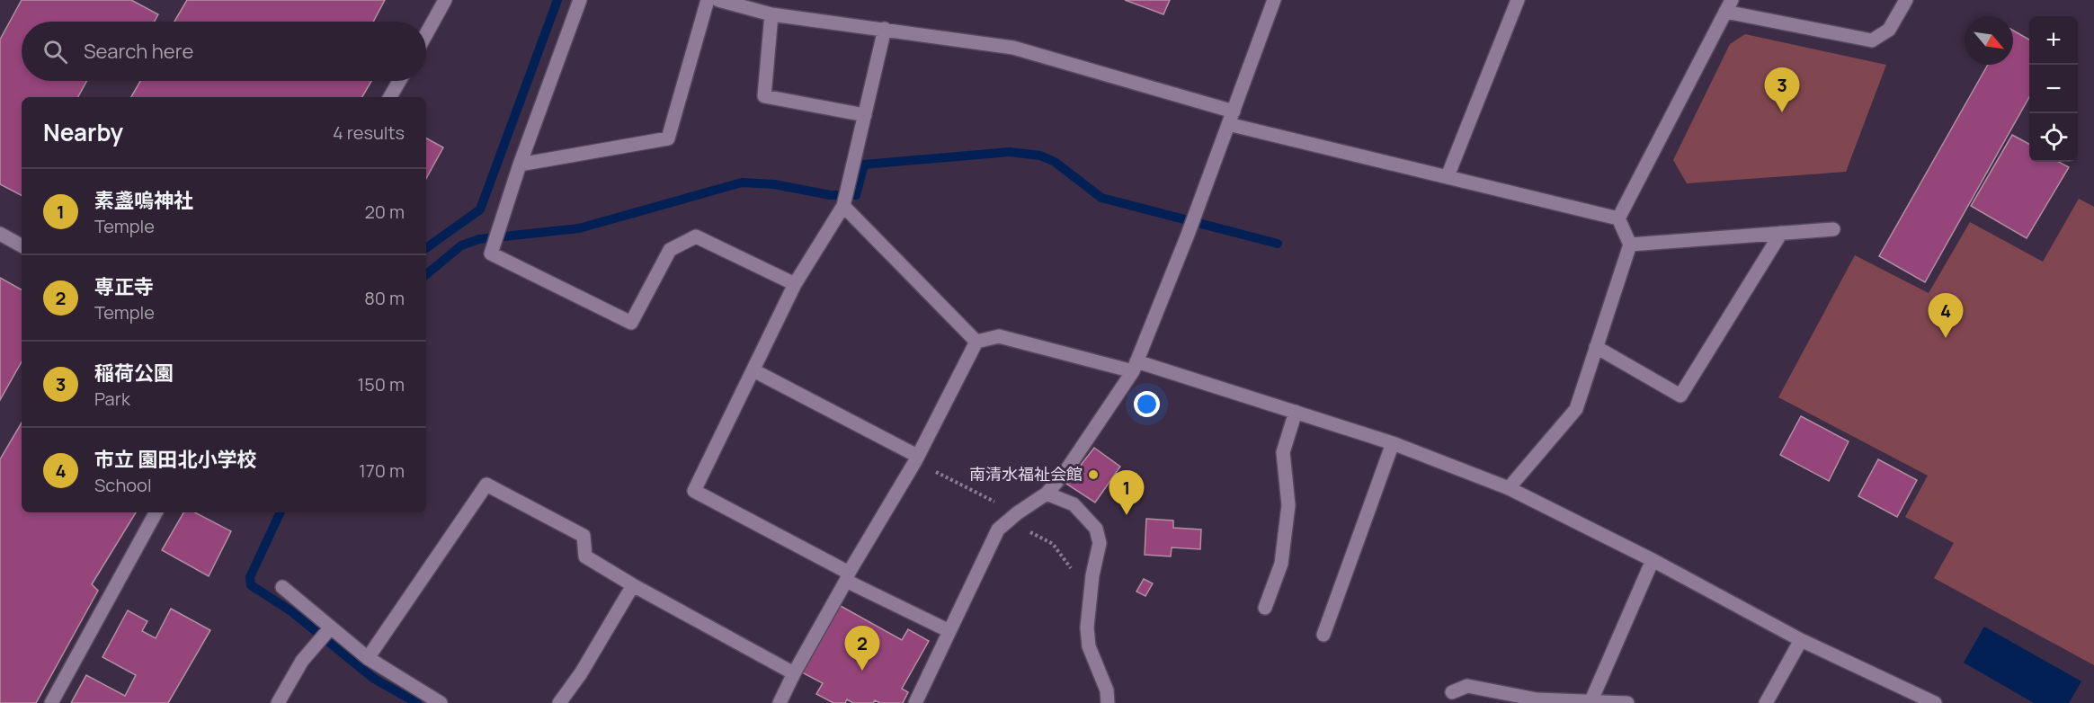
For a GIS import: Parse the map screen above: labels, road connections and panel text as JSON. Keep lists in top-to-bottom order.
{
  "places": ["南清水福祉会館"],
  "north": "bottom right",
  "page": {
    "map_buttons": ["+", "−"],
    "search": "Search here",
    "pins": [
      "3",
      "4",
      "1",
      "2"
    ],
    "heading": ["Nearby", "4 results"],
    "list": [
      {
        "mark": "1",
        "name": "素盞嗚神社",
        "note": "Temple",
        "value": "20 m"
      },
      {
        "mark": "2",
        "name": "専正寺",
        "note": "Temple",
        "value": "80 m"
      },
      {
        "mark": "3",
        "name": "稲荷公園",
        "note": "Park",
        "value": "150 m"
      },
      {
        "mark": "4",
        "name": "市立 園田北小学校",
        "note": "School",
        "value": "170 m"
      }
    ]
  }
}
